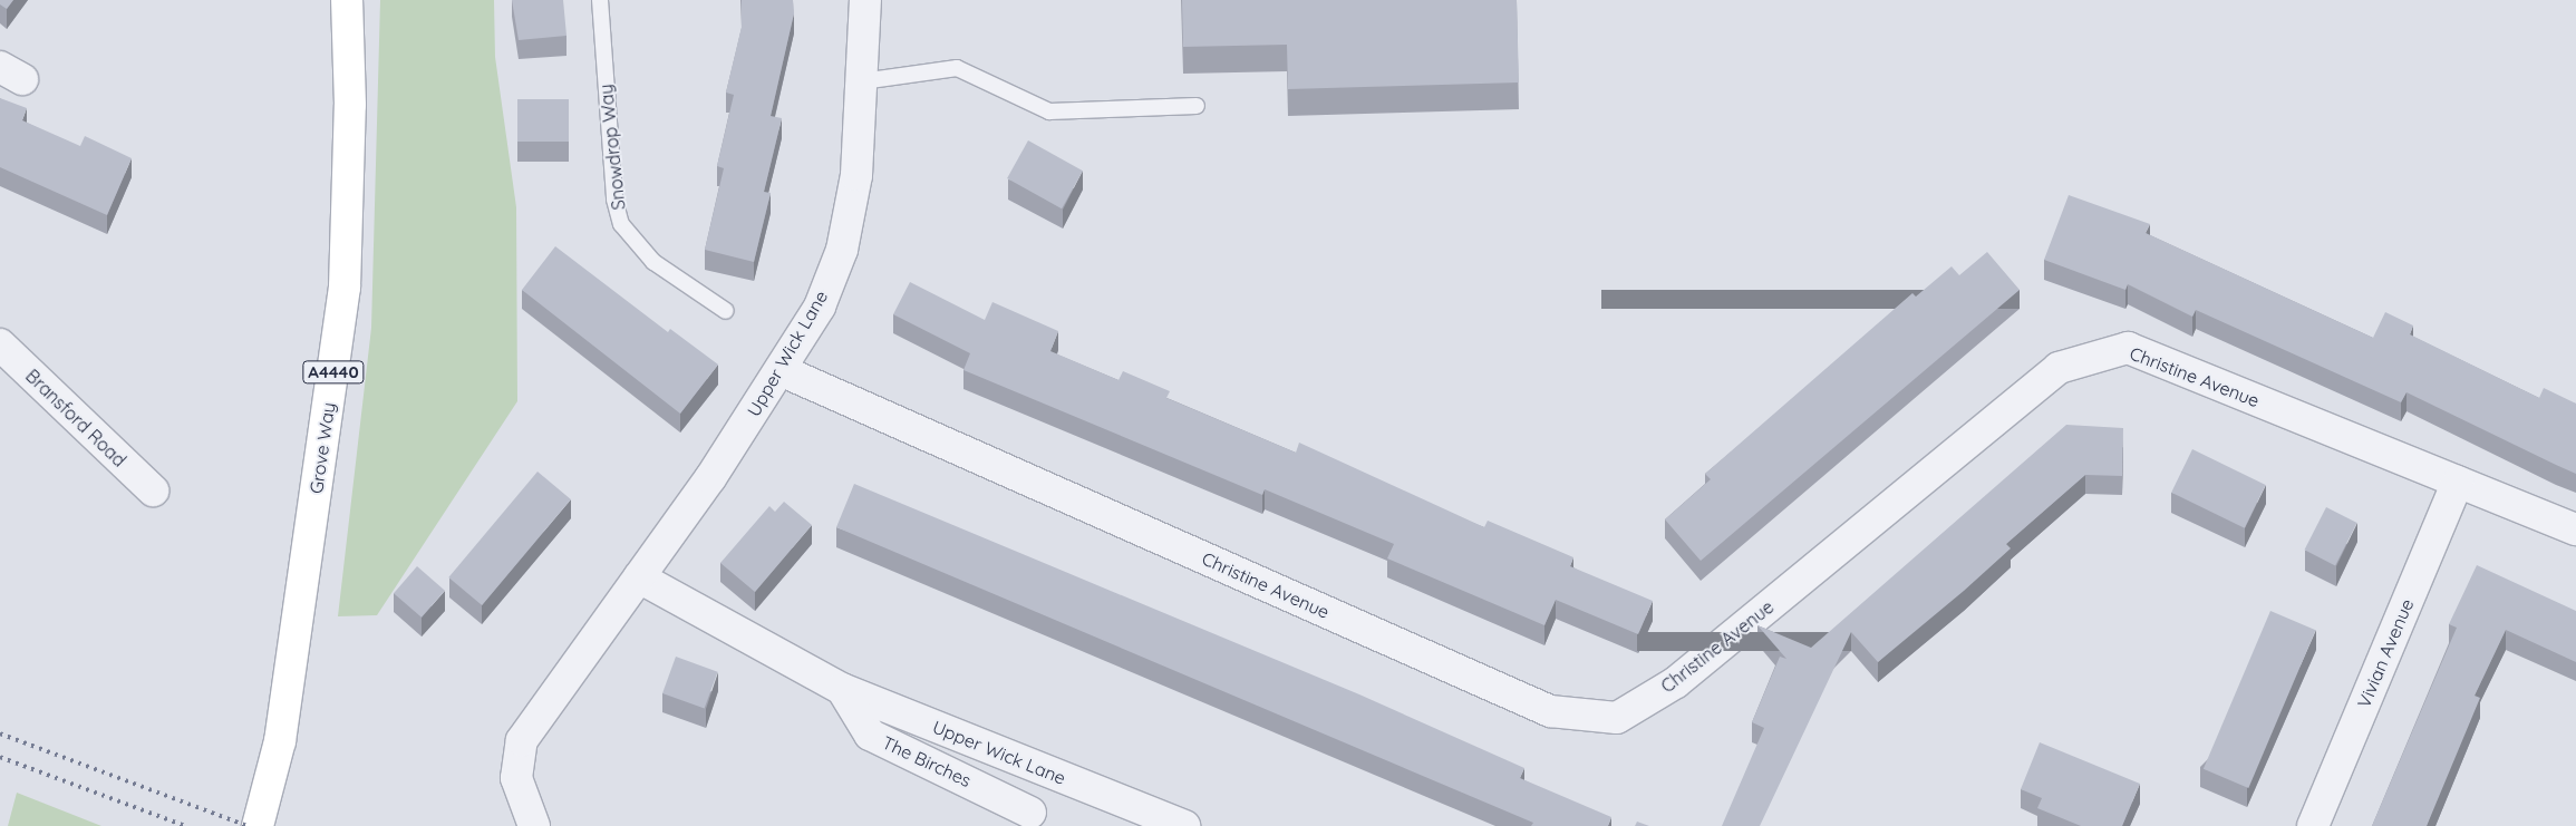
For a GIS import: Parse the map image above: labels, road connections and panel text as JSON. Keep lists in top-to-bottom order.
{
  "streets": {
    "highway": ["A4440", "Grove Way"],
    "street": [
      "Upper Wick Lane",
      "Christine Avenue",
      "Bransford Road",
      "Vivian Avenue",
      "The Birches"
    ],
    "lane": ["Snowdrop Way"]
  },
  "crossings": [
    ["Upper Wick Lane", "Christine Avenue"],
    ["Upper Wick Lane", "The Birches"],
    ["Christine Avenue", "Vivian Avenue"]
  ]
}
